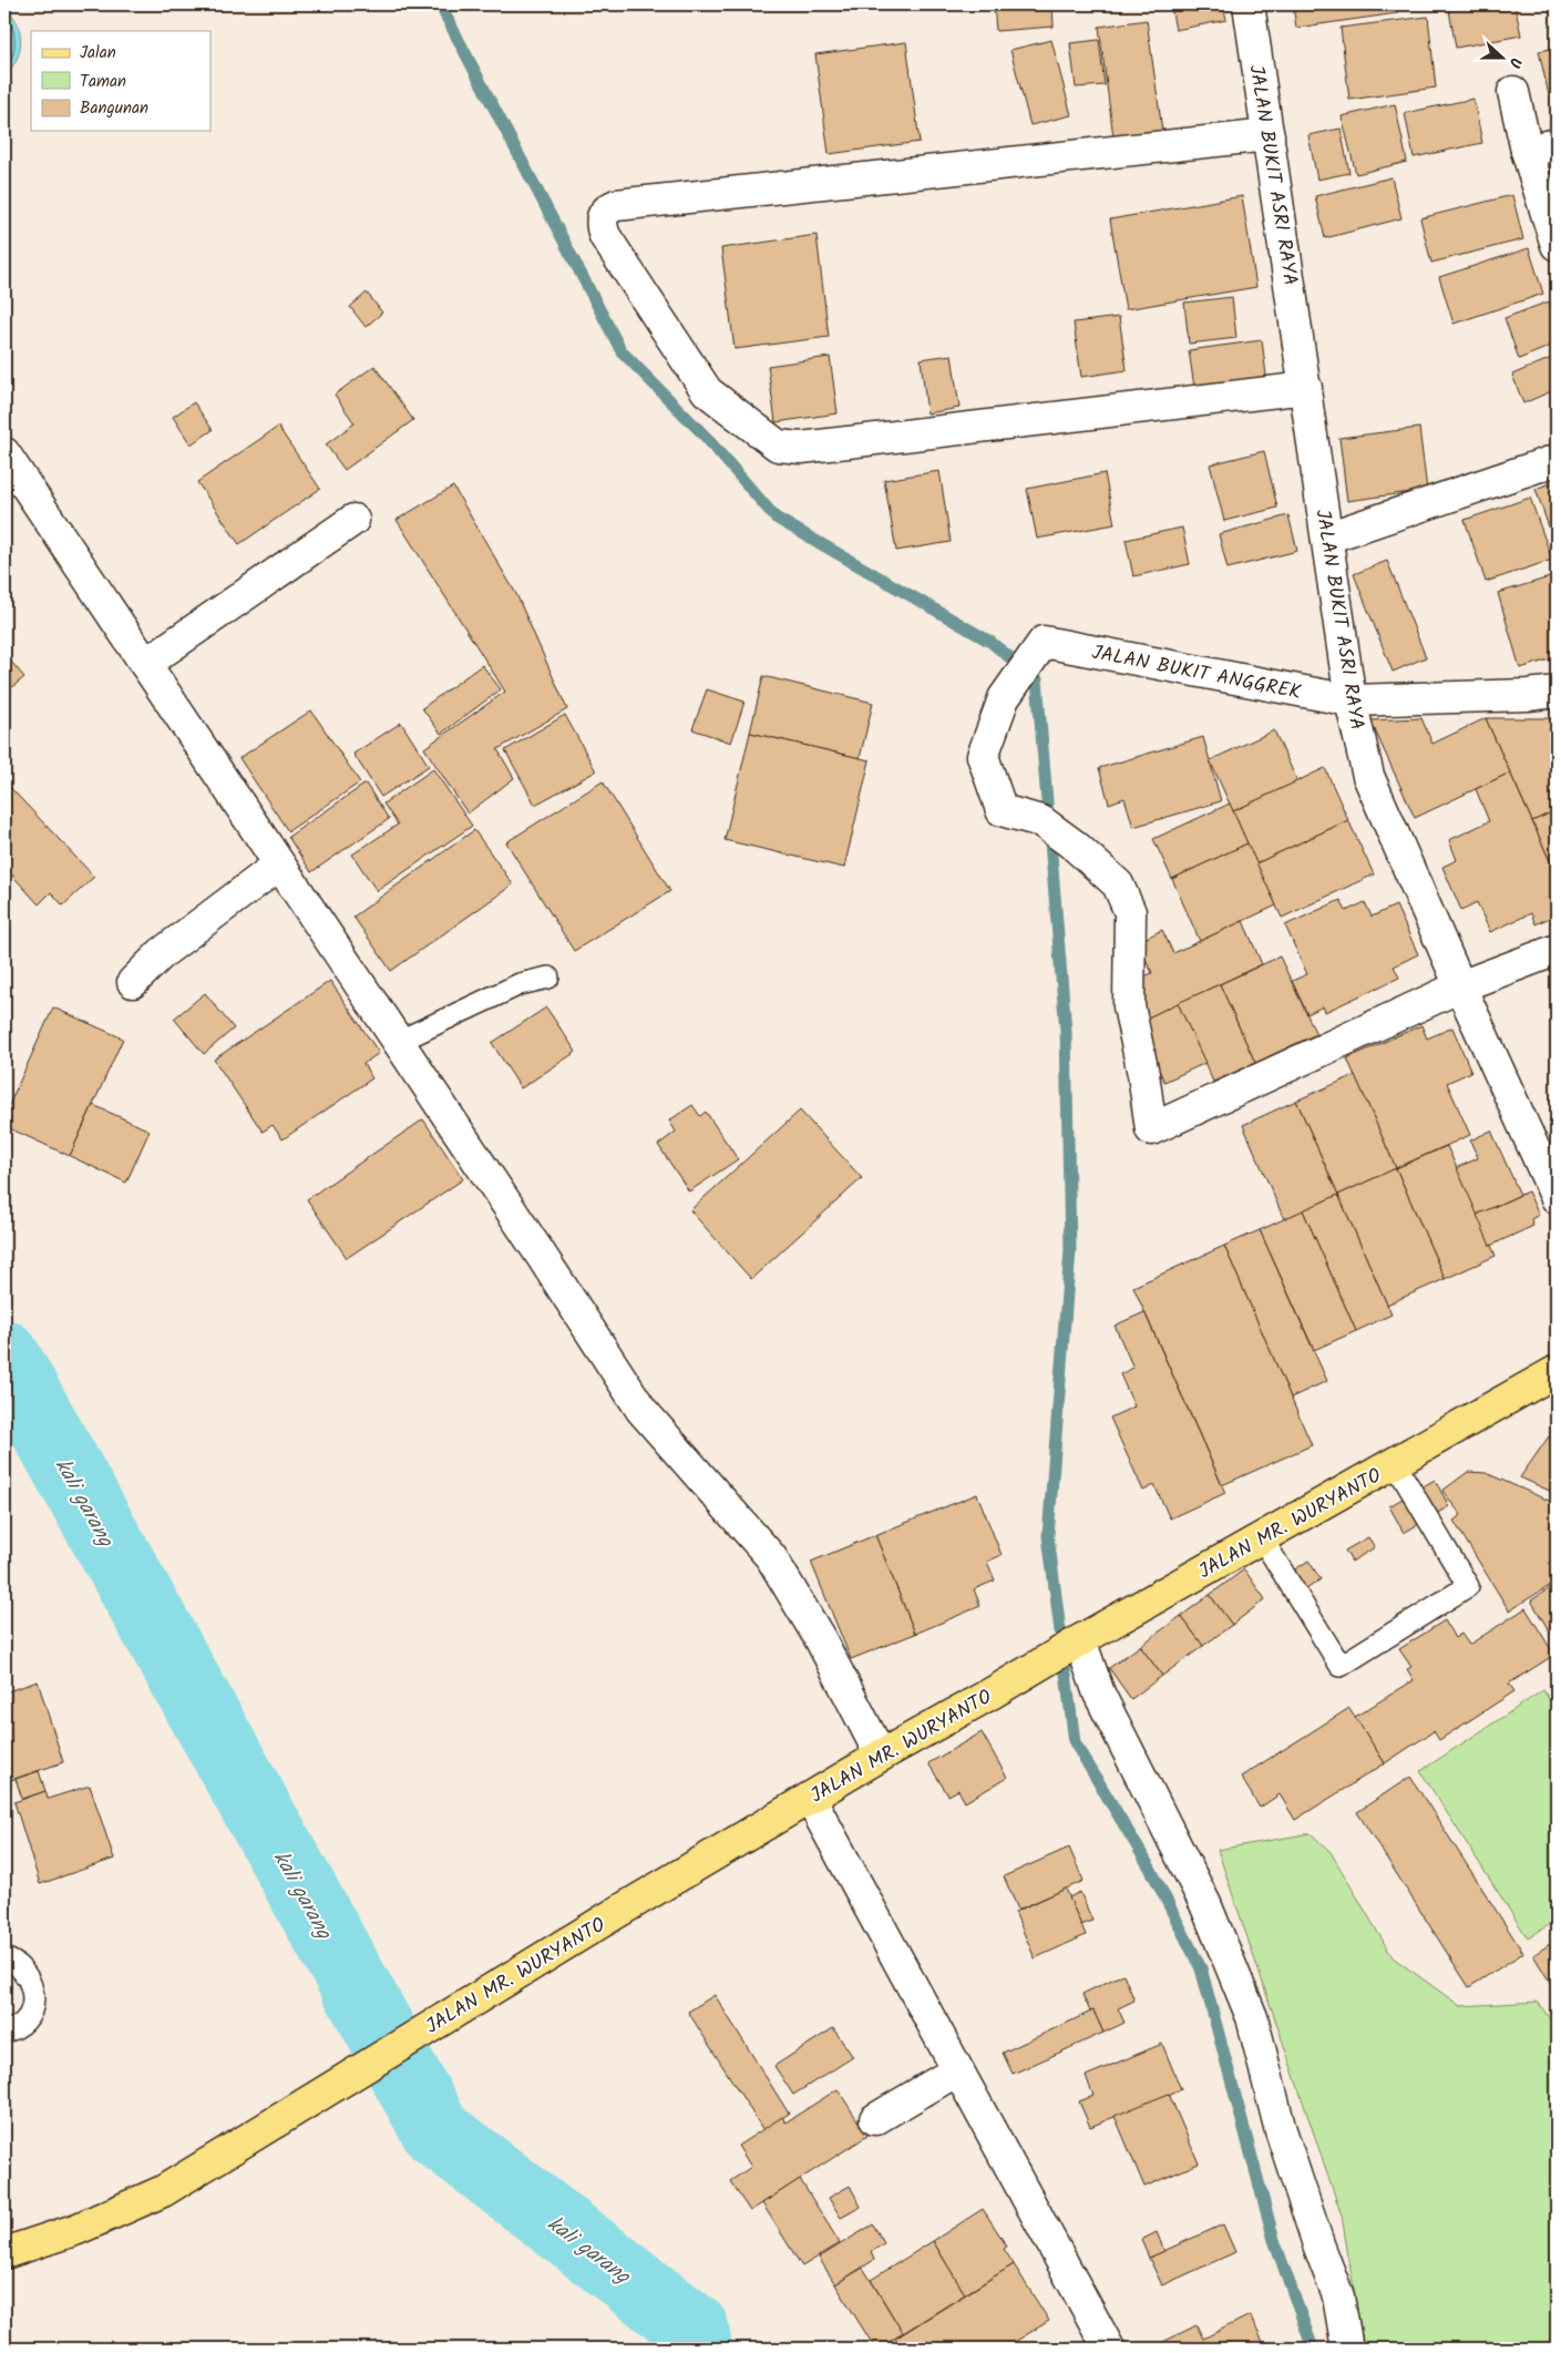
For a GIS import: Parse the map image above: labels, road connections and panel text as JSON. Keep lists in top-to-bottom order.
{
  "streets": {
    "main road": ["JALAN MR. WURYANTO"],
    "street": ["JALAN BUKIT ASRI RAYA", "JALAN BUKIT ANGGREK"]
  },
  "crossings": [
    ["JALAN BUKIT ASRI RAYA", "JALAN BUKIT ANGGREK"]
  ],
  "water": ["kali garang"],
  "legend": ["Jalan", "Taman", "Bangunan"],
  "north": "right"
}
